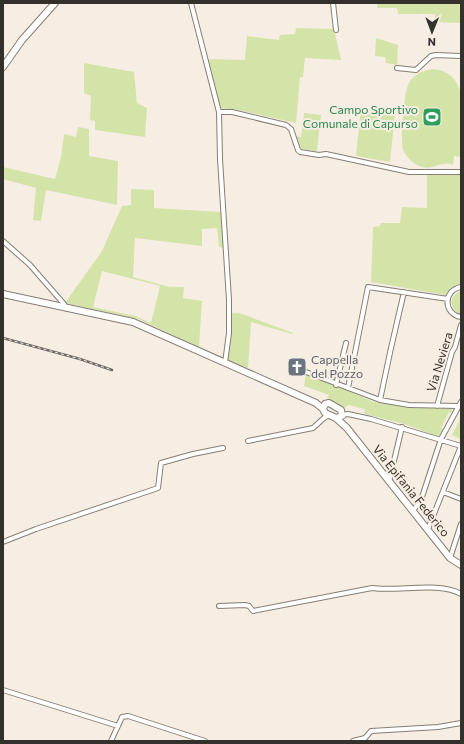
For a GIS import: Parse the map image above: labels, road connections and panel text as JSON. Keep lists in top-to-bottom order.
{
  "streets": {
    "main road": ["Via Epifania Federico"],
    "street": ["Via Neviera"]
  },
  "places": {
    "sports": ["Campo Sportivo Comunale di Capurso"],
    "church": ["Cappella del Pozzo"]
  },
  "north": "bottom"
}
